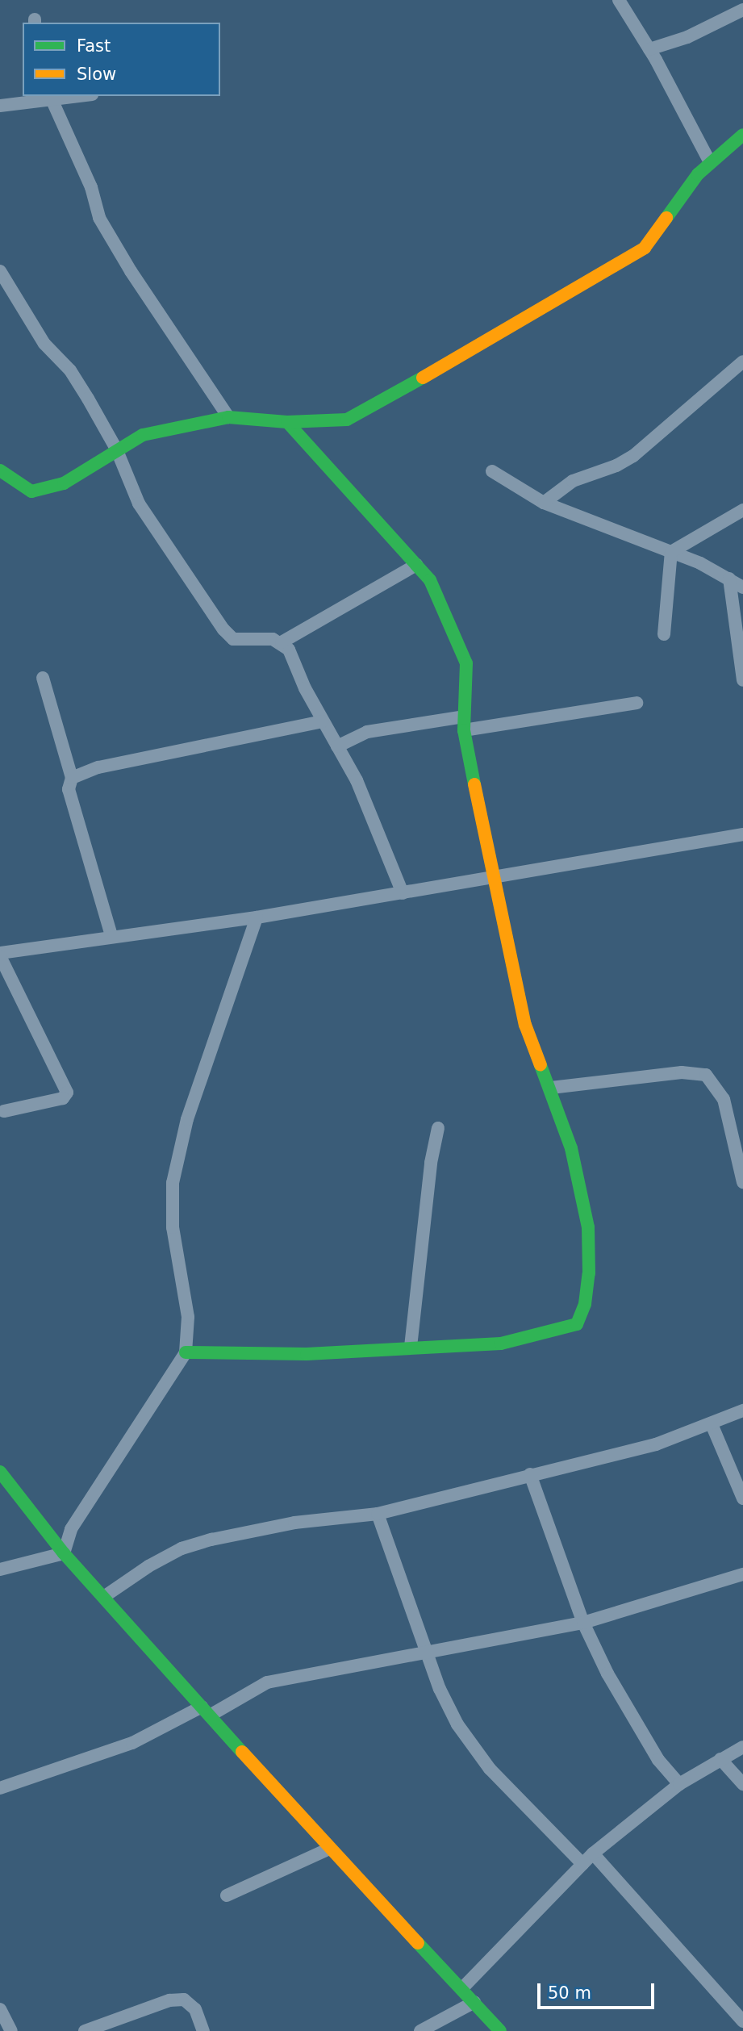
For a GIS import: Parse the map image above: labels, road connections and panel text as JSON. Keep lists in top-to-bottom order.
{
  "legend": ["Fast", "Slow"],
  "scale_bar": "50 m"
}
